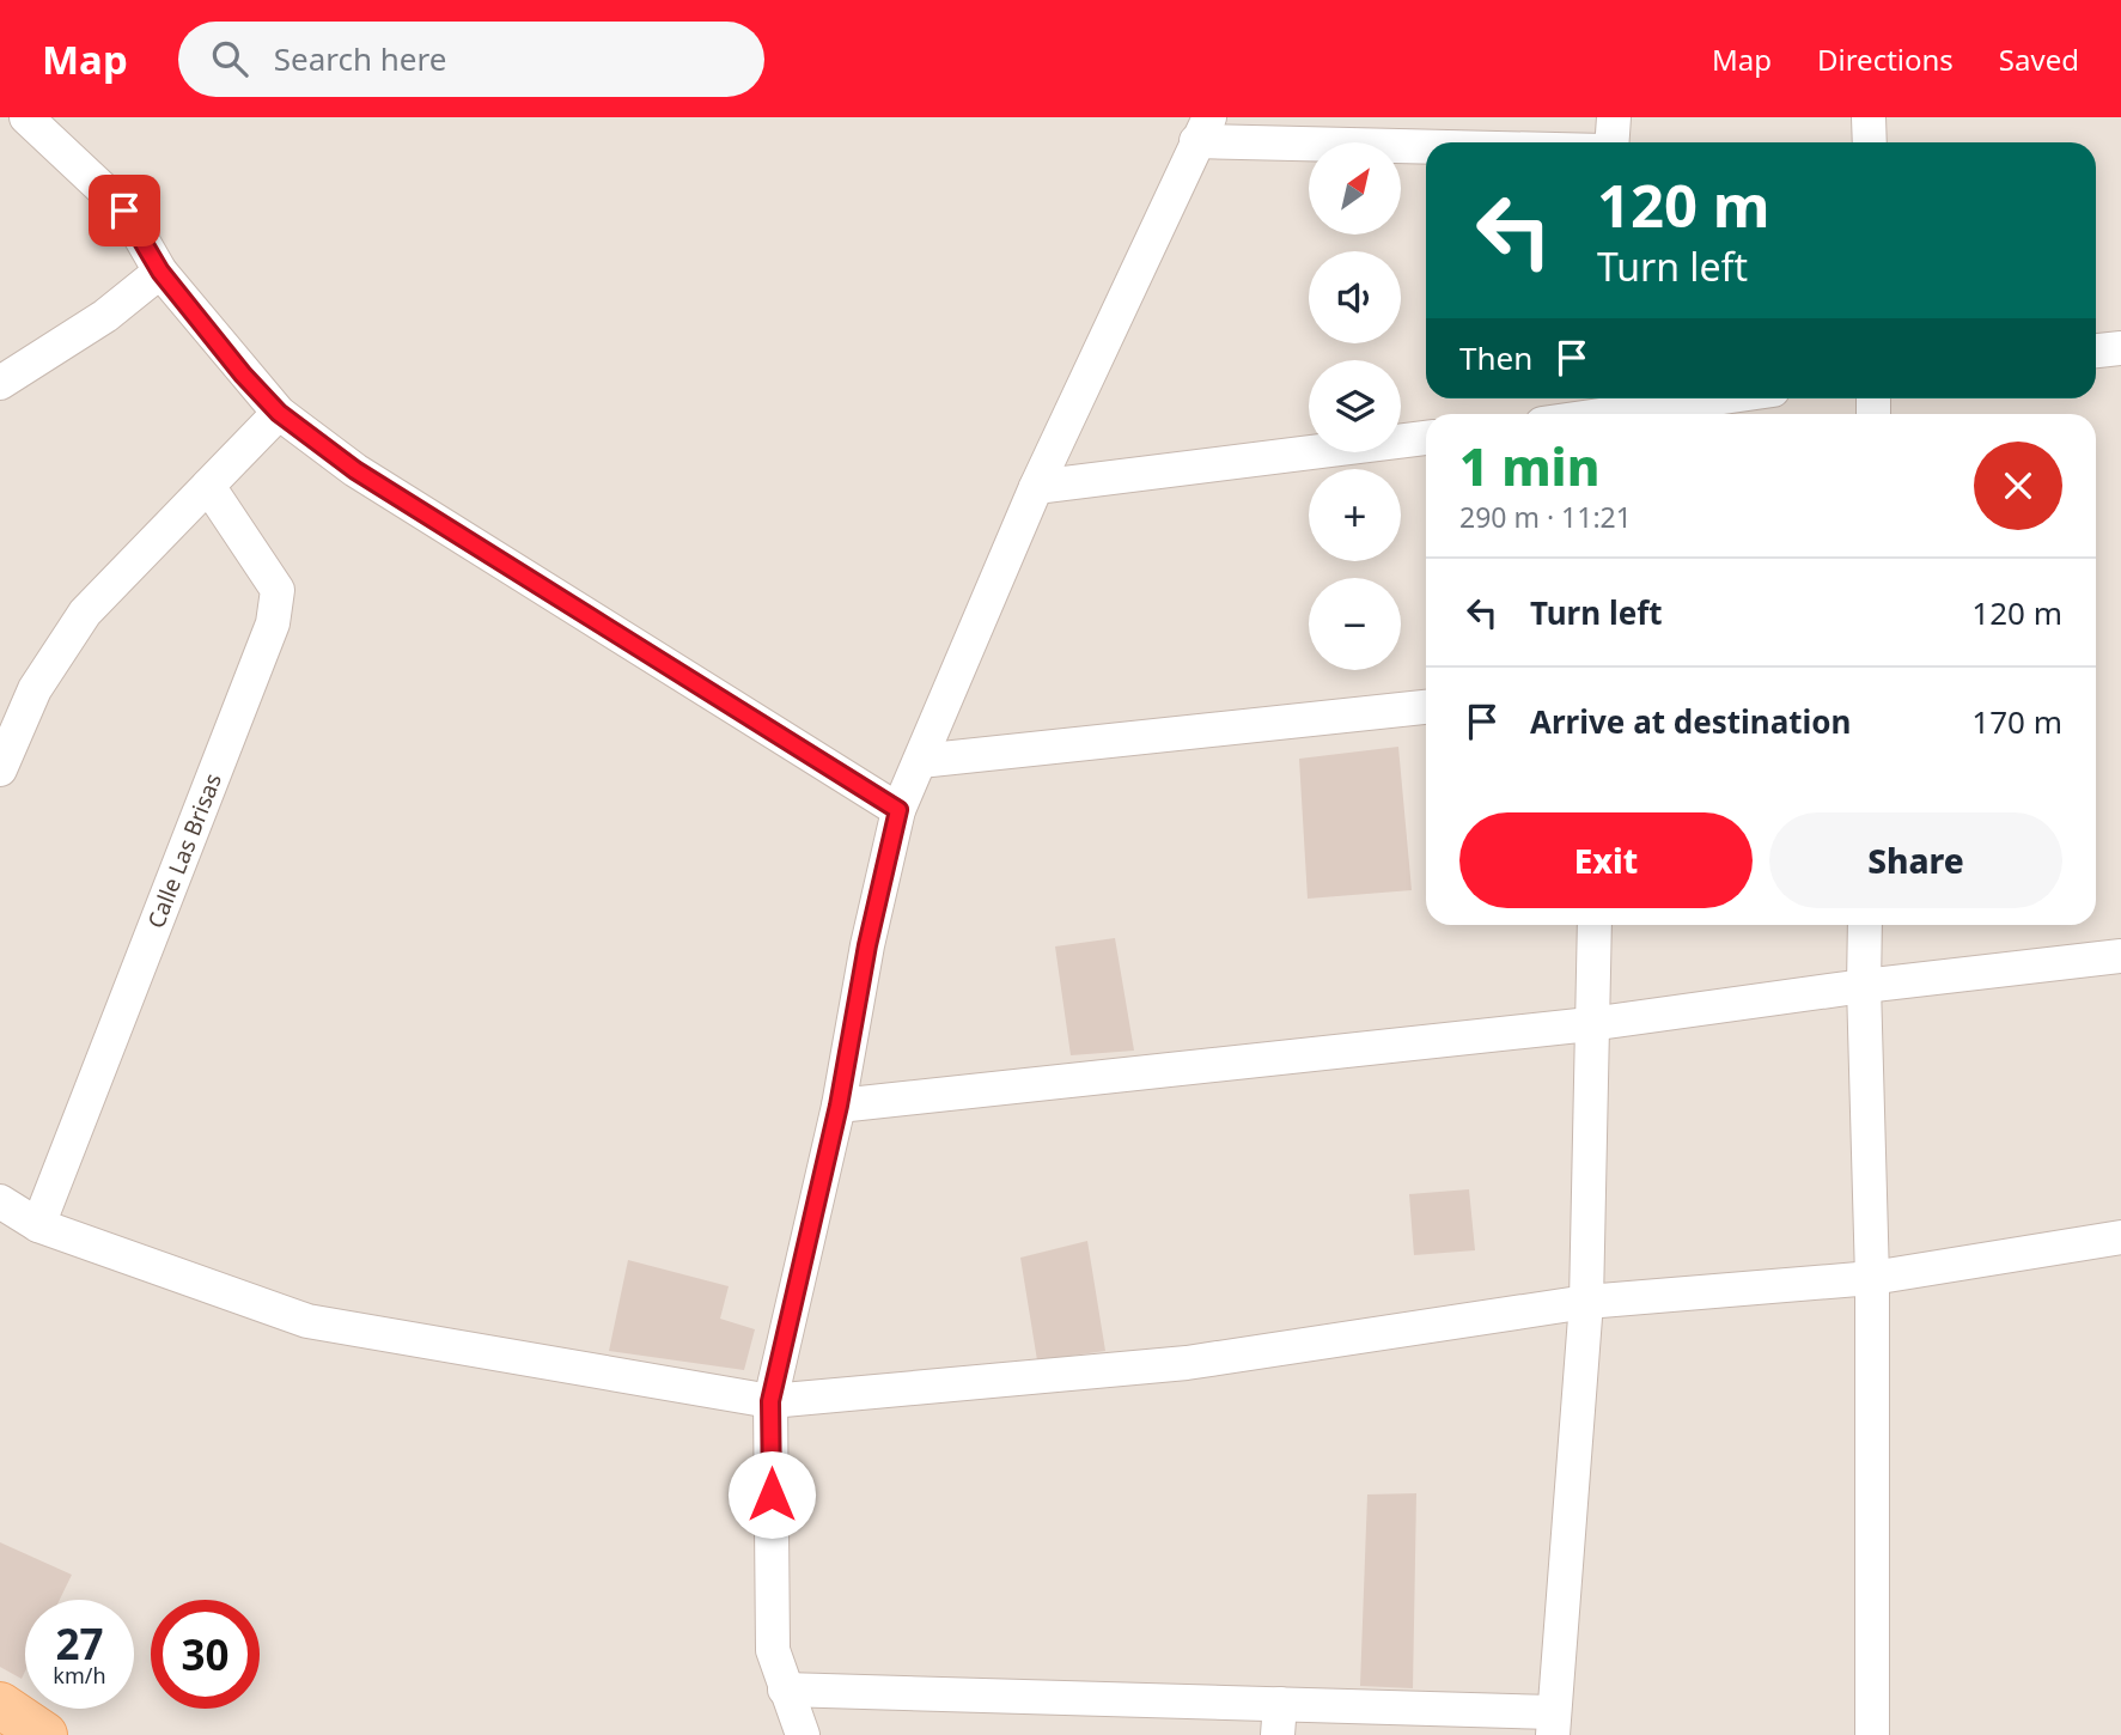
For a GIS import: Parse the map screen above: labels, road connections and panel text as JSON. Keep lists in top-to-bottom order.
{
  "streets": {
    "street": ["Calle Las Brisas"]
  },
  "north": "top right",
  "page": {
    "header": "Map",
    "search": "Search here",
    "nav": ["Map", "Directions", "Saved"],
    "map_buttons": ["+", "−"],
    "turn": ["120 m", "Turn left"],
    "then": "Then",
    "heading": ["1 min", "290 m · 11:21"],
    "list": [
      {
        "name": "Turn left",
        "value": "120 m"
      },
      {
        "name": "Arrive at destination",
        "value": "170 m"
      }
    ],
    "buttons": ["Exit", "Share"],
    "speed": "27 km/h",
    "limit": "30"
  }
}
